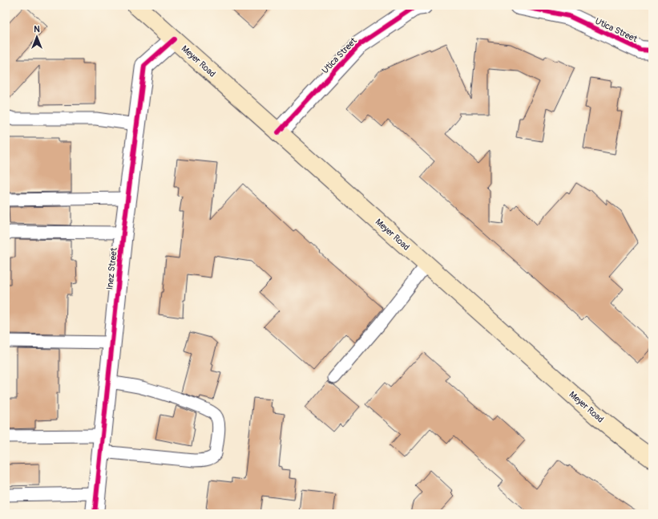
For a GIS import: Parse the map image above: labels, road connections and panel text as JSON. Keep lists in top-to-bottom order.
{
  "streets": {
    "main road": ["Meyer Road"],
    "street": ["Utica Street", "Inez Street"]
  },
  "crossings": [
    ["Utica Street", "Meyer Road"],
    ["Meyer Road", "Inez Street"]
  ],
  "north": "top"
}
